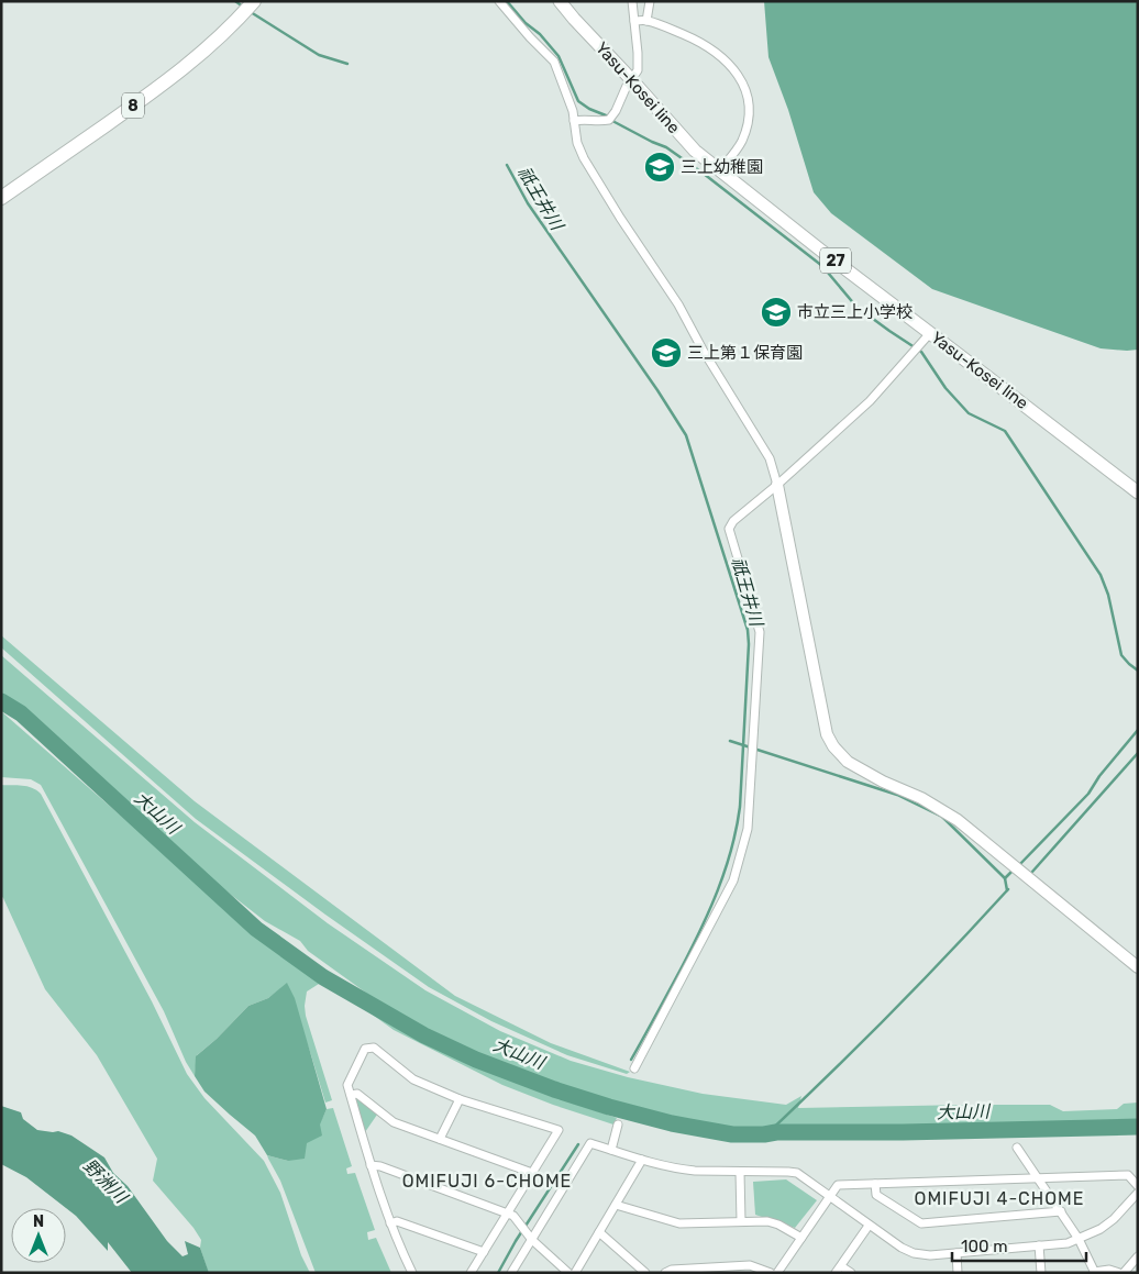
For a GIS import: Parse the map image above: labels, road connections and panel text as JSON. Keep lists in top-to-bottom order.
{
  "streets": {
    "highway": ["8"],
    "main road": ["Yasu-Kosei line", "27"]
  },
  "districts": ["OMIFUJI 6-CHOME", "OMIFUJI 4-CHOME"],
  "water": ["祇王井川", "大山川", "野洲川"],
  "places": {
    "school or university": ["三上幼稚園", "市立三上小学校", "三上第１保育園"]
  },
  "scale_bar": "100 m",
  "north": "top"
}
